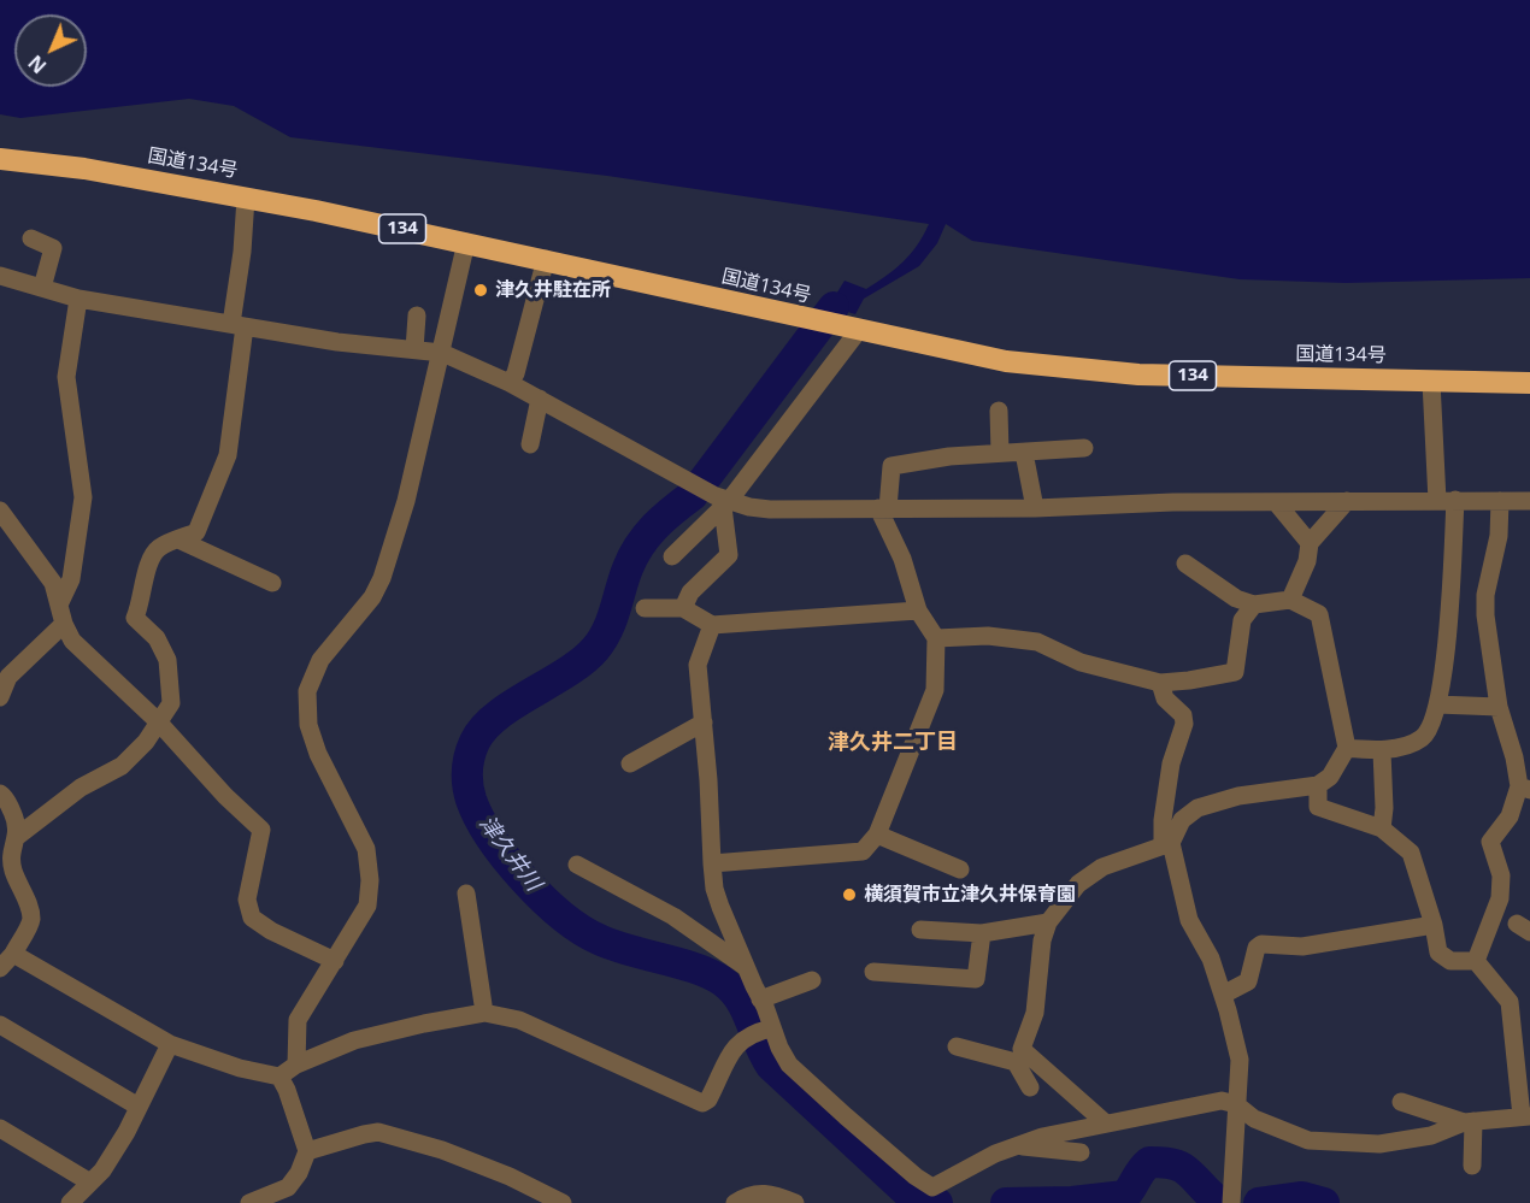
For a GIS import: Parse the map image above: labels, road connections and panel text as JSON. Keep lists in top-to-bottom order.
{
  "streets": {
    "highway": ["国道134号", "134"]
  },
  "districts": ["津久井二丁目"],
  "water": ["津久井川"],
  "places": ["津久井駐在所", "横須賀市立津久井保育園"],
  "north": "bottom left"
}
